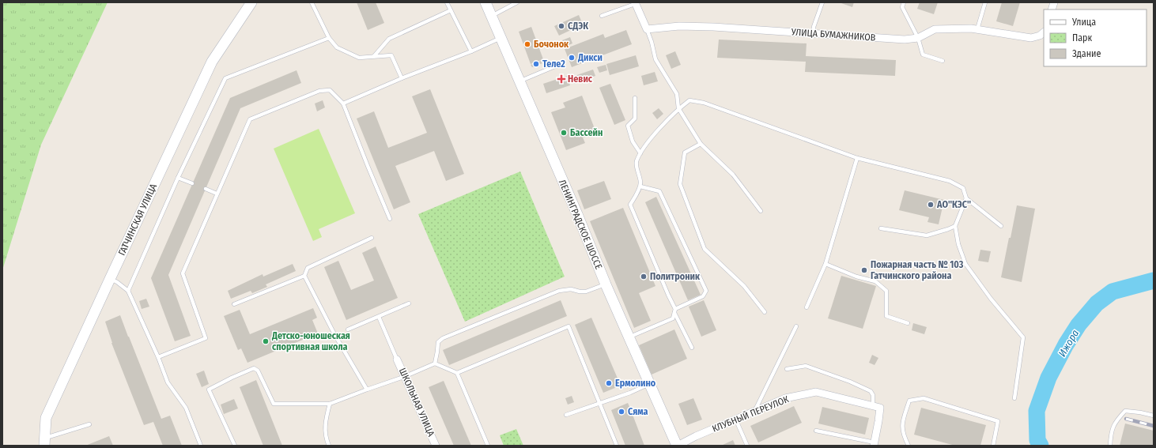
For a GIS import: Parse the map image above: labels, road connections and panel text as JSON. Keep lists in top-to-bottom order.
{
  "streets": {
    "main road": ["ГАТЧИНСКАЯ УЛИЦА", "ЛЕНИНГРАДСКОЕ ШОССЕ"],
    "street": ["УЛИЦА БУМАЖНИКОВ", "ШКОЛЬНАЯ УЛИЦА", "КЛУБНЫЙ ПЕРЕУЛОК"]
  },
  "crossings": [
    ["ЛЕНИНГРАДСКОЕ ШОССЕ", "КЛУБНЫЙ ПЕРЕУЛОК"]
  ],
  "water": ["Ижора"],
  "places": {
    "other": [
      "СДЭК",
      "Бочонок",
      "Дикси",
      "Теле2",
      "Бассейн",
      "АО\"КЭС\"",
      "Пожарная часть № 103 Гатчинского района",
      "Политроник",
      "Детско-юношеская спортивная школа",
      "Ермолино",
      "Сяма"
    ],
    "health": ["Невис"]
  },
  "legend": ["Улица", "Парк", "Здание"]
}
